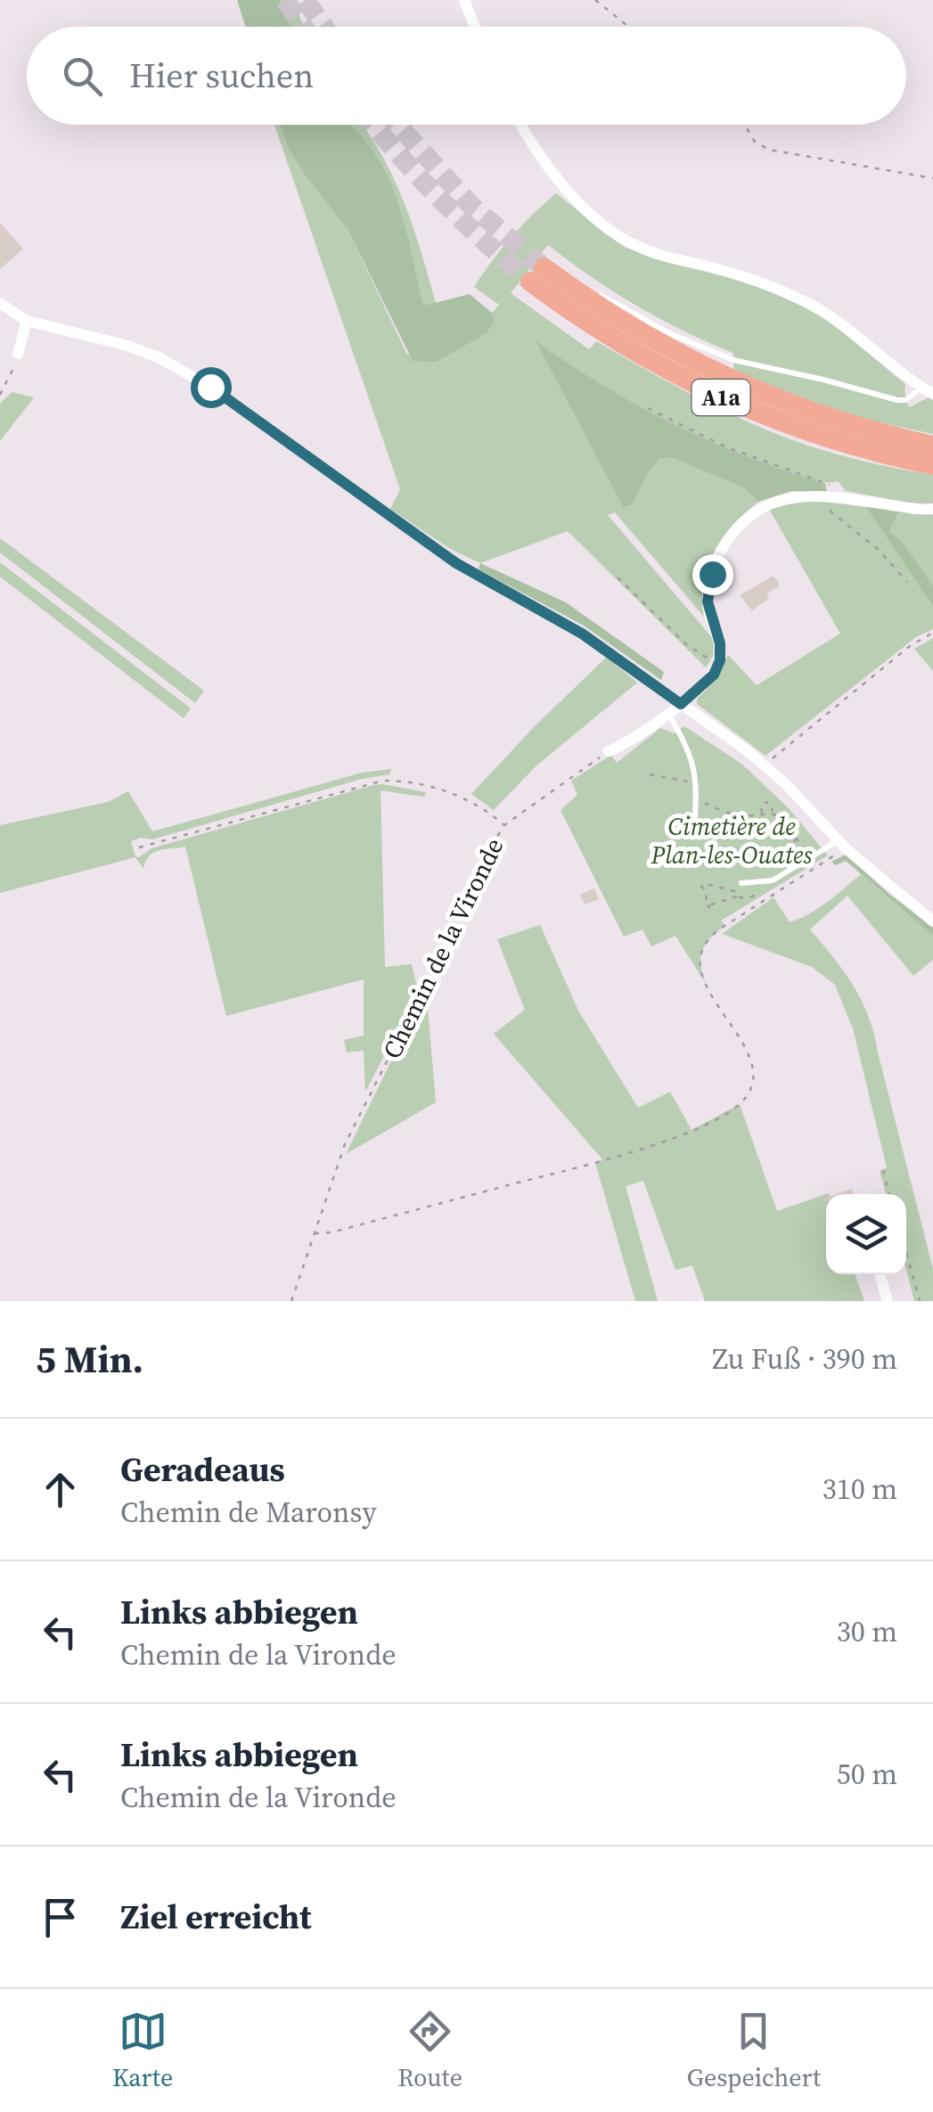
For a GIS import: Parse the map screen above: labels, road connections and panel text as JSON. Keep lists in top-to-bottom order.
{
  "streets": {
    "highway": ["A1a"],
    "path": ["Chemin de la Vironde"]
  },
  "parks": ["Cimetière de Plan-les-Ouates"],
  "page": {
    "search": "Hier suchen",
    "heading": ["5 Min.", "Zu Fuß · 390 m"],
    "list": [
      ["Geradeaus", "Chemin de Maronsy", "310 m"],
      ["Links abbiegen", "Chemin de la Vironde", "30 m"],
      ["Links abbiegen", "Chemin de la Vironde", "50 m"],
      "Ziel erreicht"
    ],
    "nav": ["Karte", "Route", "Gespeichert"]
  }
}
